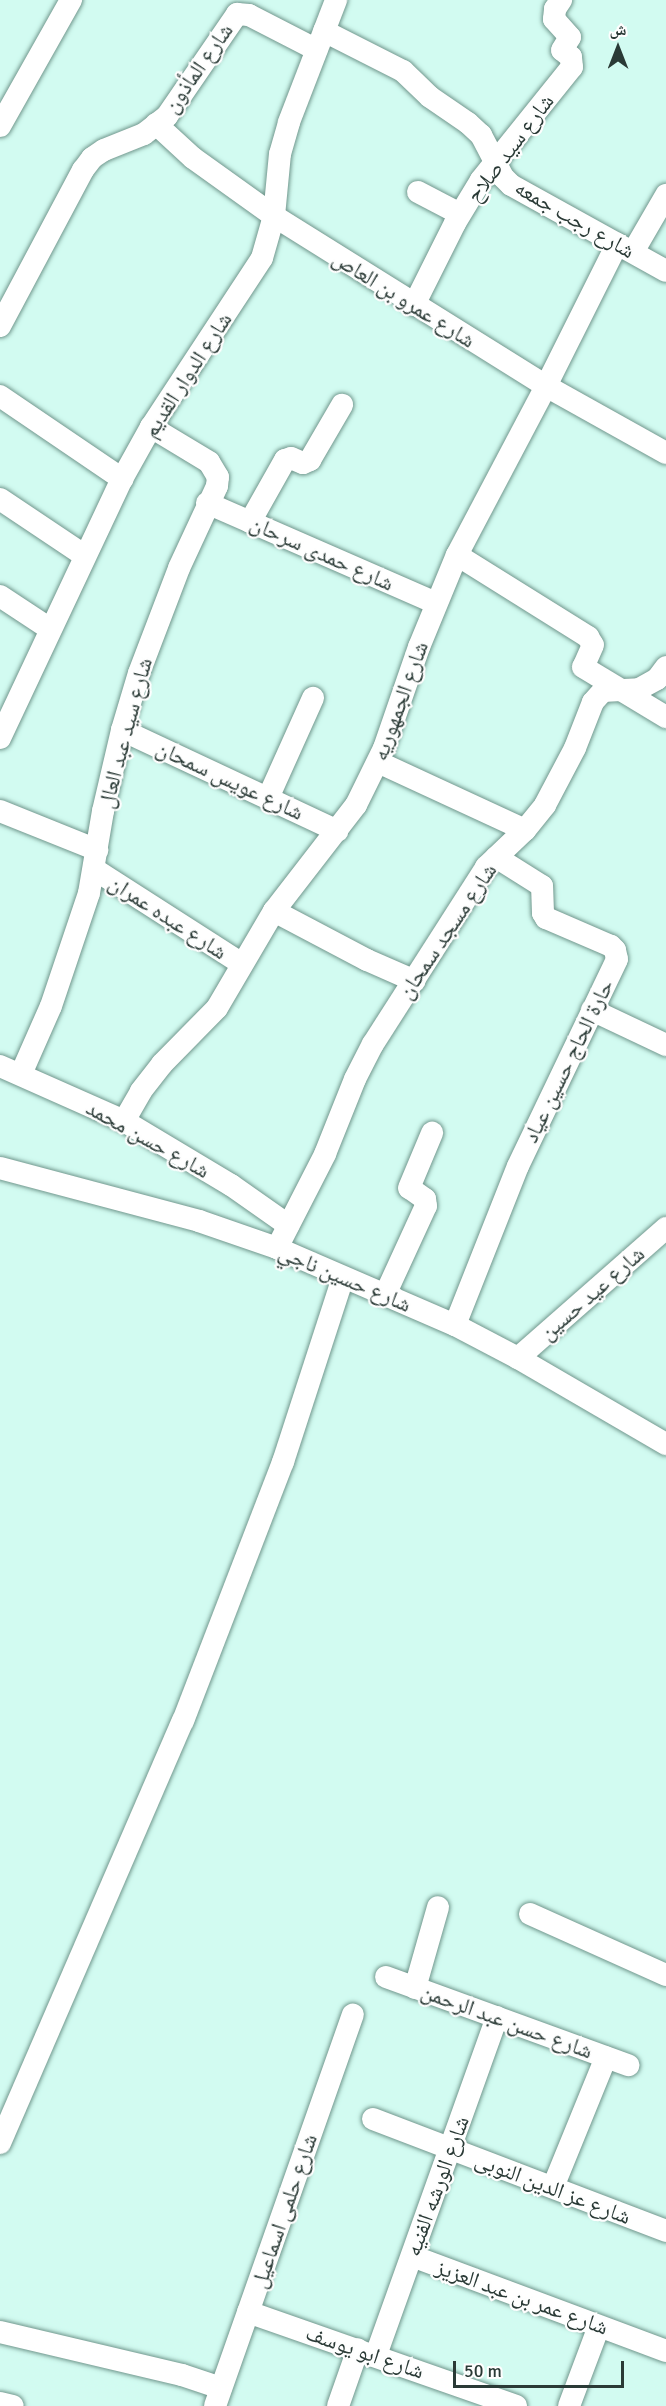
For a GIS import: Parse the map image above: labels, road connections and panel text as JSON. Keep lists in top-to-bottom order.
{
  "streets": {
    "street": [
      "شارع المأذون",
      "شارع سيد صلاح",
      "شارع رجب جمعه",
      "شارع عمرو بن العاص",
      "شارع الدوار القديم",
      "شارع حمدى سرحان",
      "شارع الجمهوريه",
      "شارع سيد عبد العال",
      "شارع عويس سمحان",
      "شارع عبده عمران",
      "شارع مسجد سمحان",
      "حارة الحاج حسين عياد",
      "شارع حسن محمد",
      "شارع حسين ناجي",
      "شارع عيد حسين",
      "شارع حسن عبد الرحمن",
      "شارع الورشه الفنيه",
      "شارع عز الدين النوبى",
      "شارع حلمى اسماعيل",
      "شارع عمر بن عبد العزيز",
      "شارع ابو يوسف"
    ]
  },
  "crossings": [
    ["شارع المأذون", "شارع رجب جمعه"],
    ["شارع المأذون", "شارع عمرو بن العاص"],
    ["شارع المأذون", "شارع الدوار القديم"],
    ["شارع سيد صلاح", "شارع رجب جمعه"],
    ["شارع سيد صلاح", "شارع عمرو بن العاص"],
    ["شارع رجب جمعه", "شارع الدوار القديم"],
    ["شارع رجب جمعه", "شارع الجمهوريه"],
    ["شارع عمرو بن العاص", "شارع الدوار القديم"],
    ["شارع عمرو بن العاص", "شارع الجمهوريه"],
    ["شارع الدوار القديم", "شارع سيد عبد العال"],
    ["شارع حمدى سرحان", "شارع الجمهوريه"],
    ["شارع حمدى سرحان", "شارع سيد عبد العال"],
    ["شارع الجمهوريه", "شارع عويس سمحان"],
    ["شارع الجمهوريه", "شارع عبده عمران"],
    ["شارع الجمهوريه", "شارع حسن محمد"],
    ["شارع سيد عبد العال", "شارع عويس سمحان"],
    ["شارع سيد عبد العال", "شارع عبده عمران"],
    ["شارع سيد عبد العال", "شارع حسن محمد"],
    ["شارع مسجد سمحان", "حارة الحاج حسين عياد"],
    ["شارع مسجد سمحان", "شارع حسن محمد"],
    ["شارع مسجد سمحان", "شارع حسين ناجي"],
    ["حارة الحاج حسين عياد", "شارع حسين ناجي"],
    ["شارع حسين ناجي", "شارع عيد حسين"],
    ["شارع حسن عبد الرحمن", "شارع الورشه الفنيه"],
    ["شارع الورشه الفنيه", "شارع عز الدين النوبى"],
    ["شارع الورشه الفنيه", "شارع عمر بن عبد العزيز"],
    ["شارع الورشه الفنيه", "شارع ابو يوسف"],
    ["شارع حلمى اسماعيل", "شارع ابو يوسف"]
  ],
  "scale_bar": "50 m",
  "north": "top"
}
